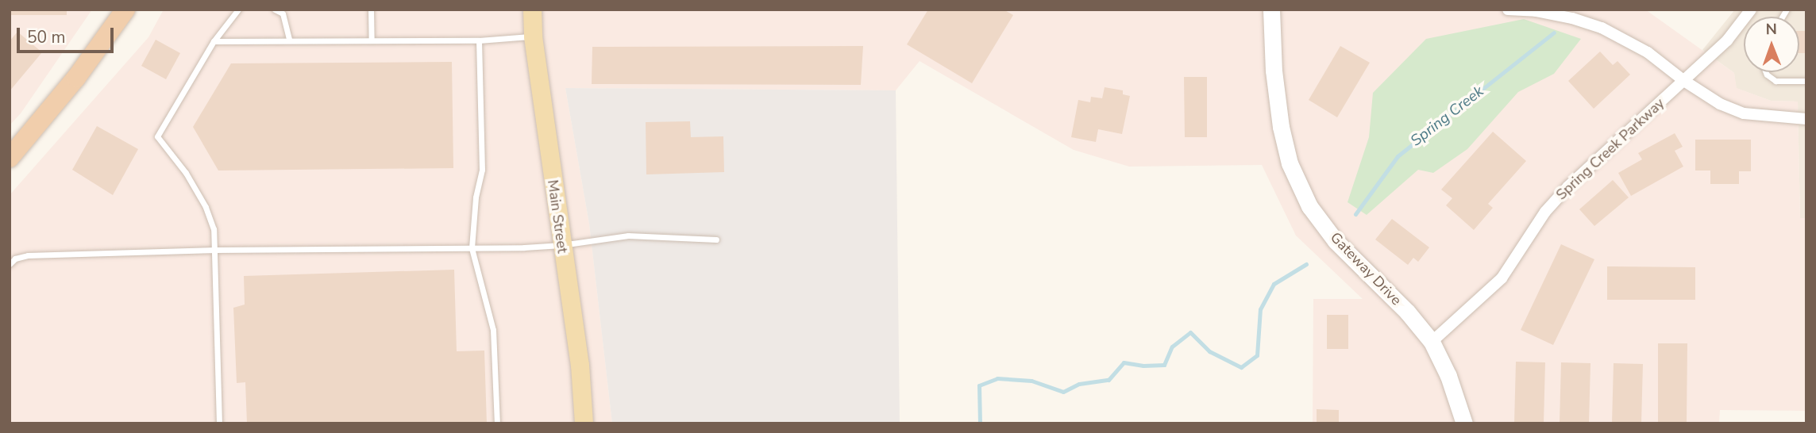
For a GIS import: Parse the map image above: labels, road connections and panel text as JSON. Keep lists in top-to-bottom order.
{
  "streets": {
    "main road": ["Main Street", "Gateway Drive"],
    "street": ["Spring Creek Parkway"]
  },
  "crossings": [
    ["Spring Creek Parkway", "Gateway Drive"]
  ],
  "water": ["Spring Creek"],
  "scale_bar": "50 m",
  "north": "top"
}
